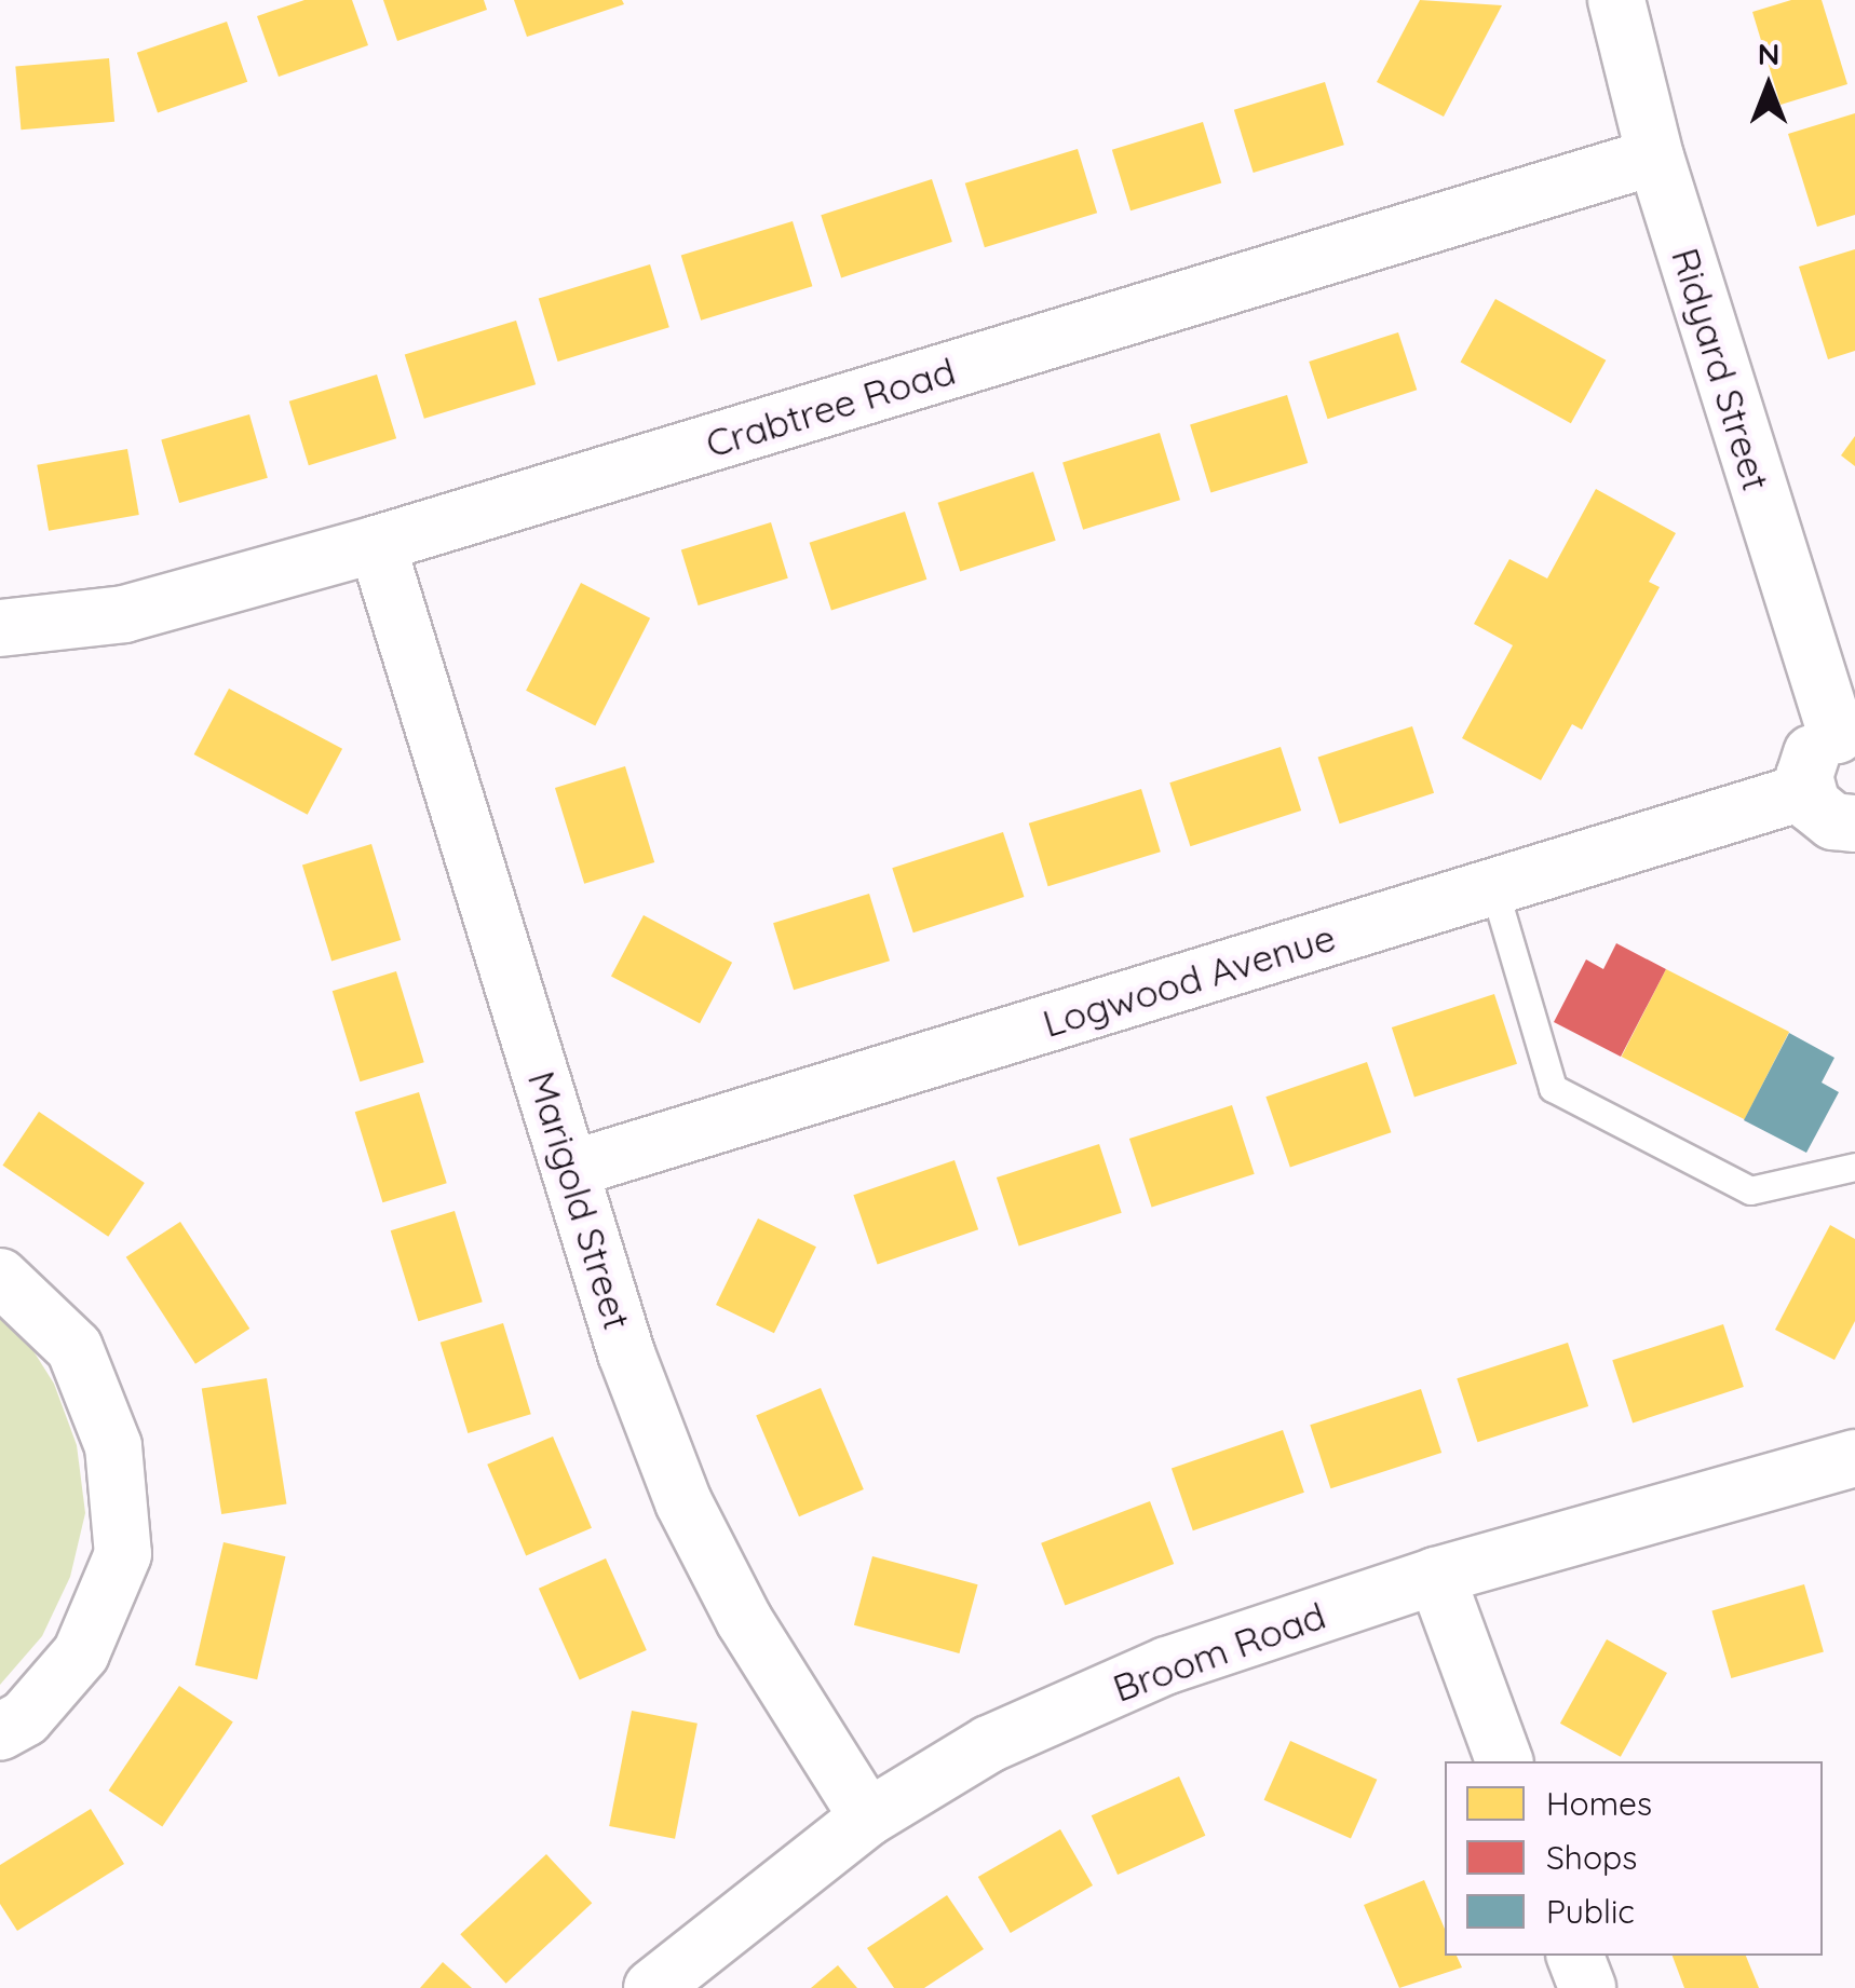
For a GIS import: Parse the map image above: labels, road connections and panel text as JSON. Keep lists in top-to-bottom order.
{
  "streets": {
    "street": [
      "Ridyard Street",
      "Crabtree Road",
      "Logwood Avenue",
      "Marigold Street",
      "Broom Road"
    ]
  },
  "crossings": [
    ["Ridyard Street", "Crabtree Road"],
    ["Crabtree Road", "Marigold Street"],
    ["Logwood Avenue", "Marigold Street"],
    ["Marigold Street", "Broom Road"]
  ],
  "legend": ["Homes", "Shops", "Public"],
  "north": "top"
}
